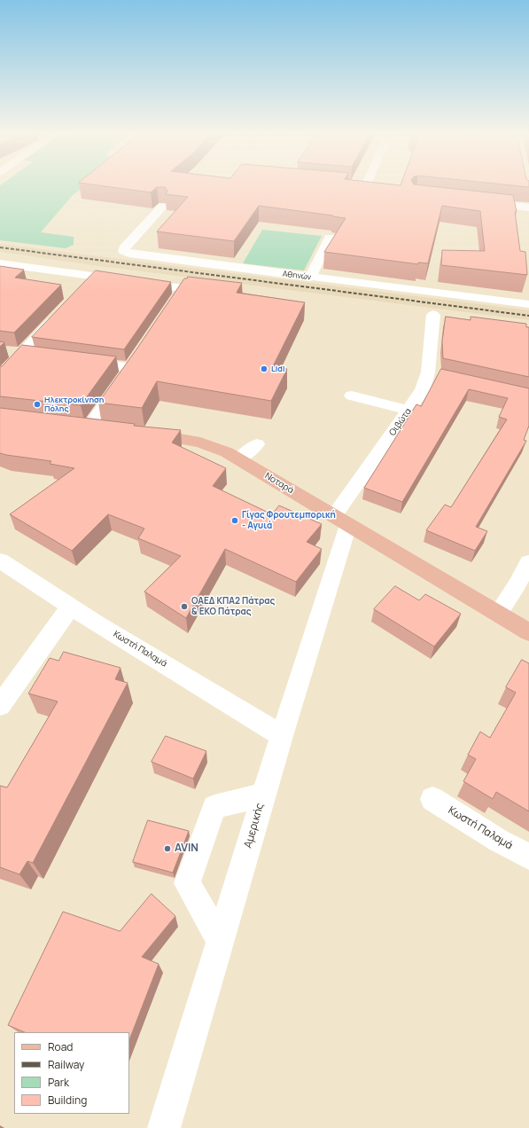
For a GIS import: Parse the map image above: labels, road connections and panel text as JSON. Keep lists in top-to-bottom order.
{
  "streets": {
    "main road": ["Νοταρά"],
    "street": [
      "Αθηνών",
      "Οιβώτα",
      "Κωστή Παλαμά",
      "Αμερικής"
    ]
  },
  "crossings": [
    ["Οιβώτα", "Νοταρά"],
    ["Οιβώτα", "Αμερικής"],
    ["Νοταρά", "Αμερικής"],
    ["Κωστή Παλαμά", "Αμερικής"]
  ],
  "places": [
    "Lidl",
    "Ηλεκτροκίνηση Πόλης",
    "Γίγας Φρουτεμπορική - Αγυιά",
    "ΟΑΕΔ ΚΠΑ2 Πάτρας & ΕΚΟ Πάτρας",
    "AVIN"
  ],
  "legend": [
    "Road",
    "Railway",
    "Park",
    "Building"
  ]
}
